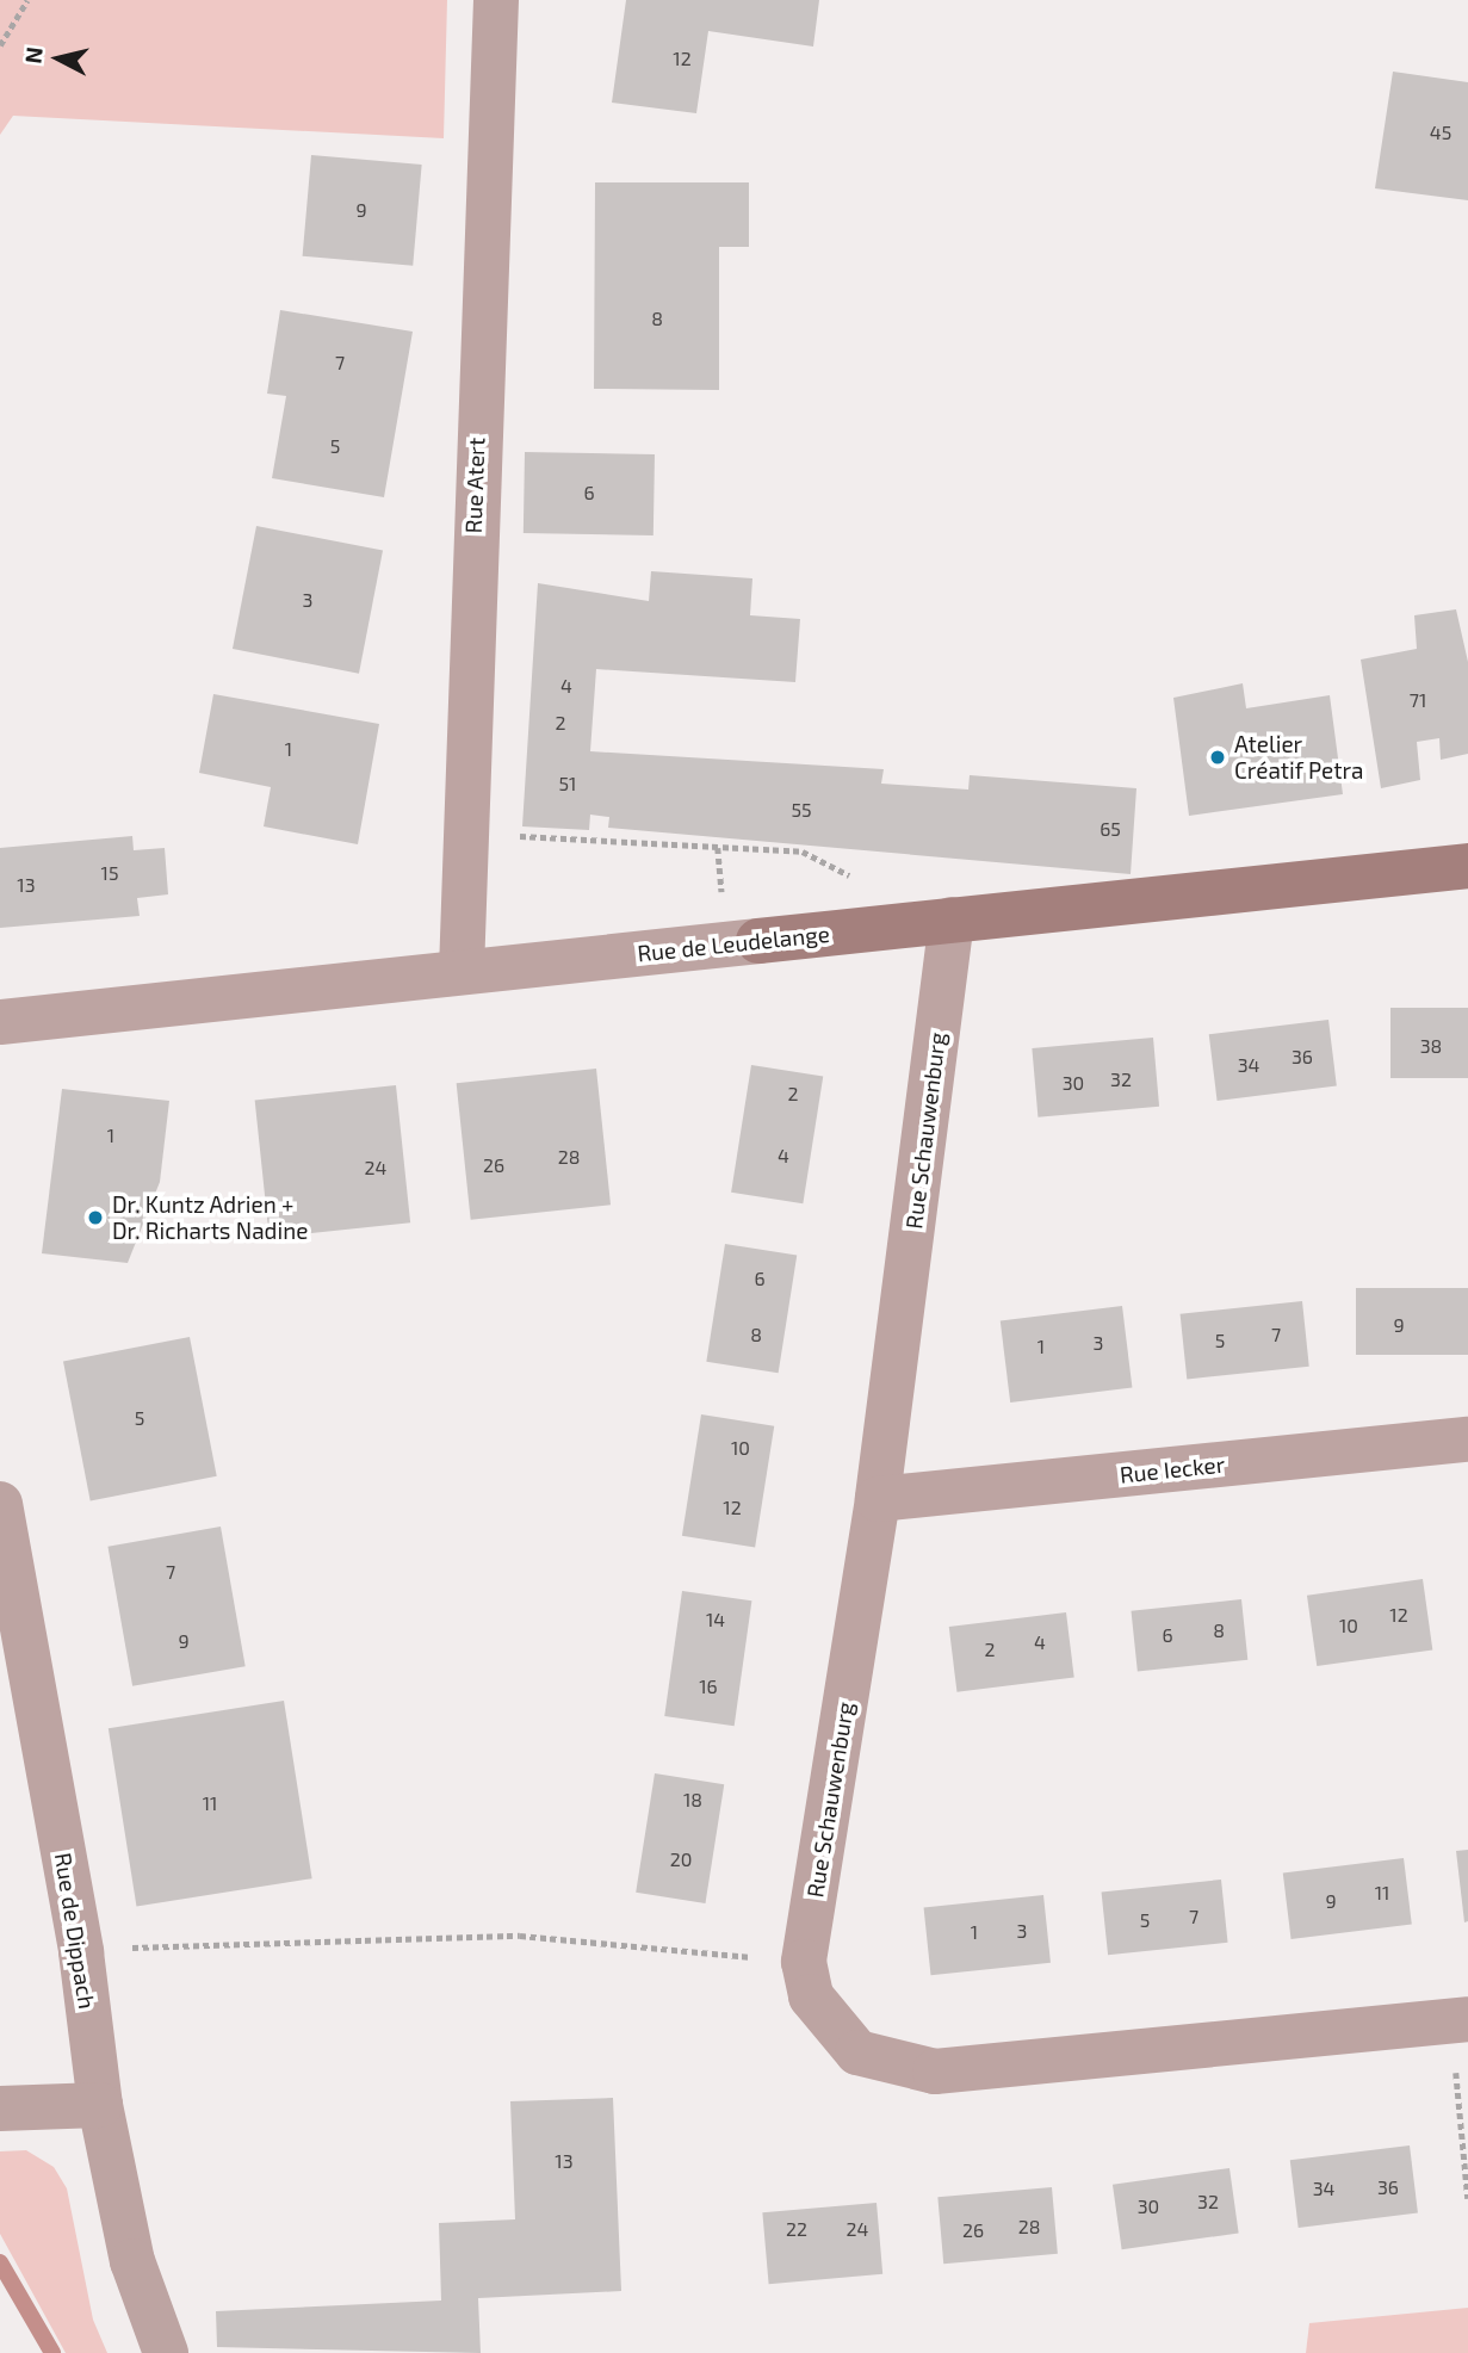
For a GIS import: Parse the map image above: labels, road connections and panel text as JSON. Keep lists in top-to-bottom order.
{
  "streets": {
    "street": [
      "Rue Atert",
      "Rue de Leudelange",
      "Rue Schauwenburg",
      "Rue Iecker",
      "Rue de Dippach"
    ]
  },
  "crossings": [
    ["Rue Atert", "Rue de Leudelange"],
    ["Rue de Leudelange", "Rue Schauwenburg"],
    ["Rue Schauwenburg", "Rue Iecker"]
  ],
  "places": ["Atelier Créatif Petra", "Dr. Kuntz Adrien + Dr. Richarts Nadine"],
  "house_numbers": [
    "12",
    "45",
    "9",
    "8",
    "7",
    "5",
    "6",
    "3",
    "4",
    "71",
    "2",
    "1",
    "51",
    "55",
    "65",
    "15",
    "13",
    "38",
    "36",
    "34",
    "32",
    "30",
    "2",
    "1",
    "4",
    "28",
    "26",
    "24",
    "6",
    "9",
    "8",
    "7",
    "5",
    "3",
    "1",
    "5",
    "10",
    "12",
    "7",
    "12",
    "14",
    "10",
    "8",
    "6",
    "9",
    "4",
    "2",
    "16",
    "18",
    "11",
    "20",
    "11",
    "9",
    "7",
    "5",
    "3",
    "1",
    "13",
    "36",
    "34",
    "32",
    "30",
    "28",
    "22",
    "24",
    "26"
  ],
  "north": "left"
}
